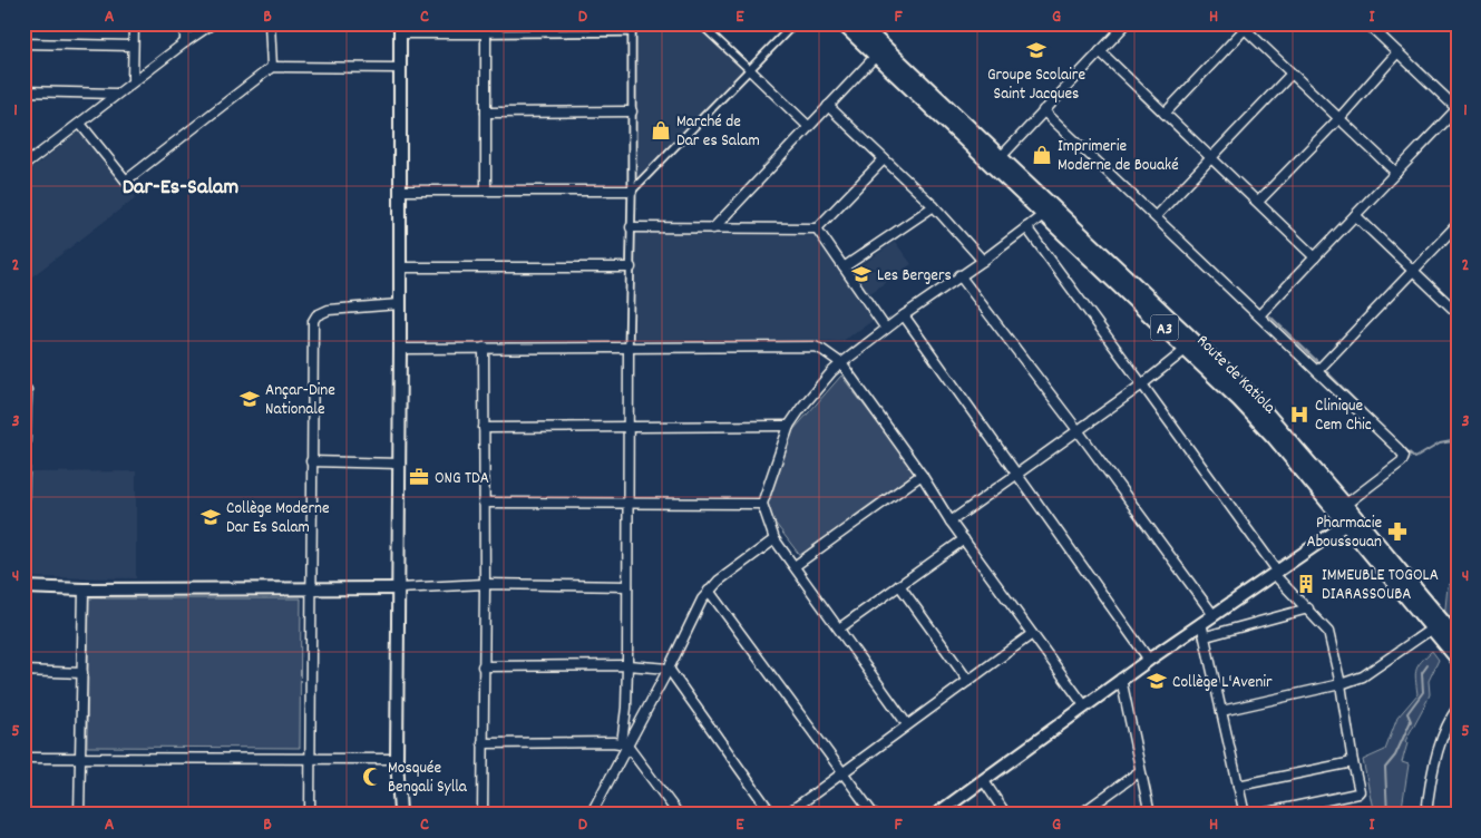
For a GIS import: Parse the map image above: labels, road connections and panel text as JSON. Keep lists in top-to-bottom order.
{
  "streets": {
    "highway": ["A3", "Route de Katiola"]
  },
  "districts": ["Dar-Es-Salam"],
  "places": {
    "school or university": [
      "Groupe Scolaire Saint Jacques",
      "Les Bergers",
      "Ançar-Dine Nationale",
      "Collège Moderne Dar Es Salam",
      "Collège L'Avenir"
    ],
    "shop": ["Marché de Dar es Salam", "Imprimerie Moderne de Bouaké"],
    "hospital": ["Clinique Cem Chic"],
    "office": ["ONG TDA"],
    "pharmacy": ["Pharmacie Aboussouan"],
    "building": ["IMMEUBLE TOGOLA DIARASSOUBA"],
    "mosque": ["Mosquée Bengali Sylla"]
  },
  "grid": {
    "columns": [
      "A",
      "B",
      "C",
      "D",
      "E",
      "F",
      "G",
      "H",
      "I"
    ],
    "rows": [
      "1",
      "2",
      "3",
      "4",
      "5"
    ]
  }
}
